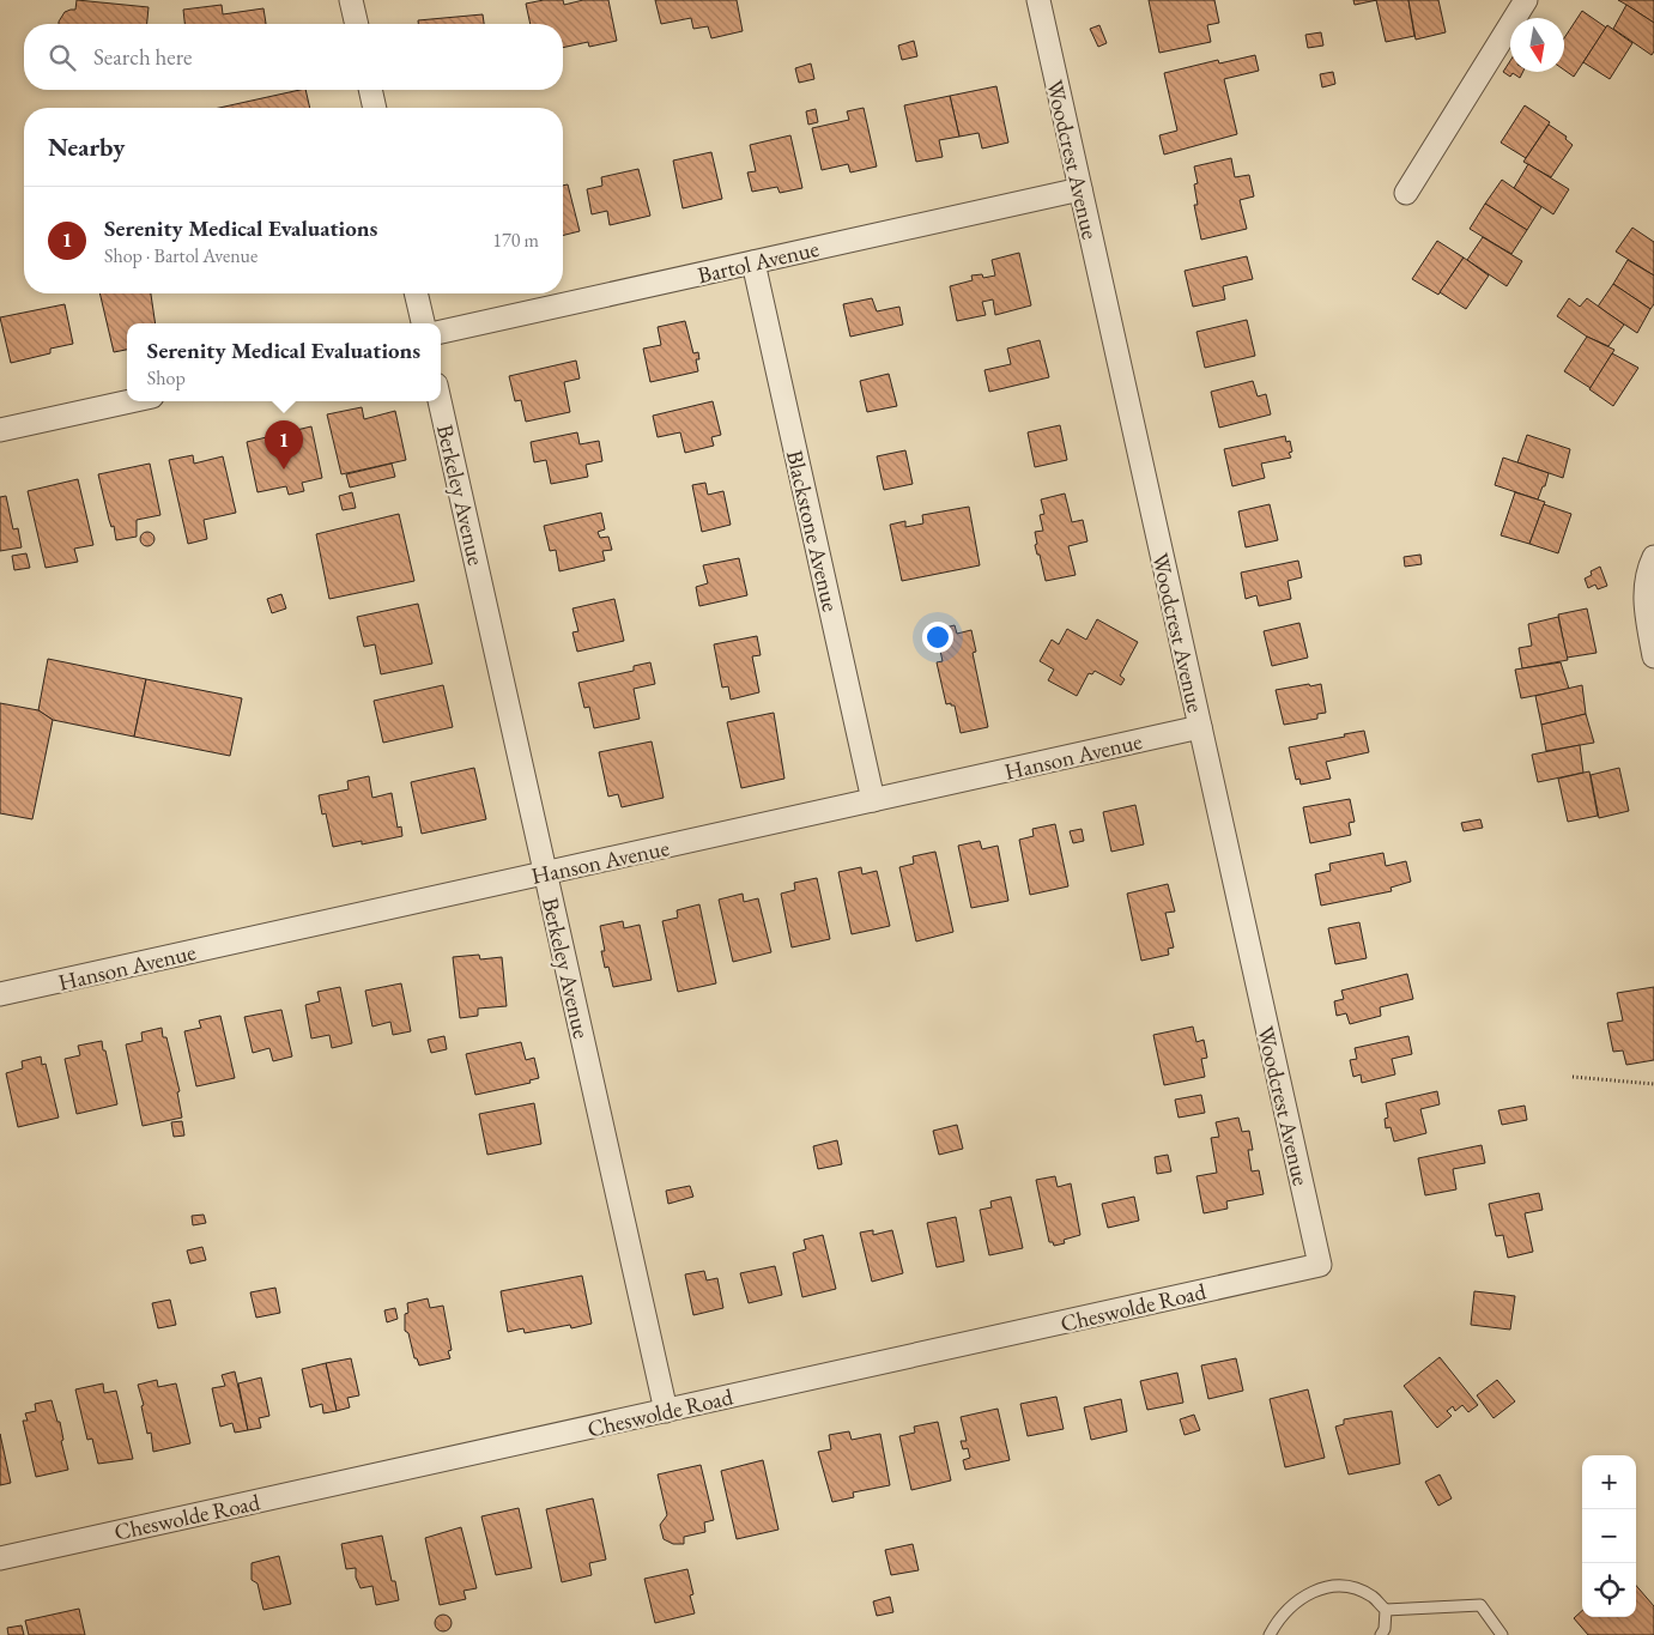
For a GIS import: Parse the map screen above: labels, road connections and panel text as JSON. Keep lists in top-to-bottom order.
{
  "streets": {
    "street": [
      "Woodcrest Avenue",
      "Bartol Avenue",
      "Berkeley Avenue",
      "Blackstone Avenue",
      "Hanson Avenue",
      "Cheswolde Road"
    ]
  },
  "crossings": [
    ["Woodcrest Avenue", "Bartol Avenue"],
    ["Woodcrest Avenue", "Hanson Avenue"],
    ["Woodcrest Avenue", "Cheswolde Road"],
    ["Bartol Avenue", "Blackstone Avenue"],
    ["Berkeley Avenue", "Hanson Avenue"],
    ["Berkeley Avenue", "Cheswolde Road"],
    ["Blackstone Avenue", "Hanson Avenue"]
  ],
  "north": "bottom",
  "page": {
    "search": "Search here",
    "heading": "Nearby",
    "list": [
      {
        "mark": "1",
        "name": "Serenity Medical Evaluations",
        "note": "Shop · Bartol Avenue",
        "value": "170 m"
      }
    ],
    "popup": ["Serenity Medical Evaluations", "Shop"],
    "pins": "1",
    "map_buttons": ["+", "−"]
  }
}
